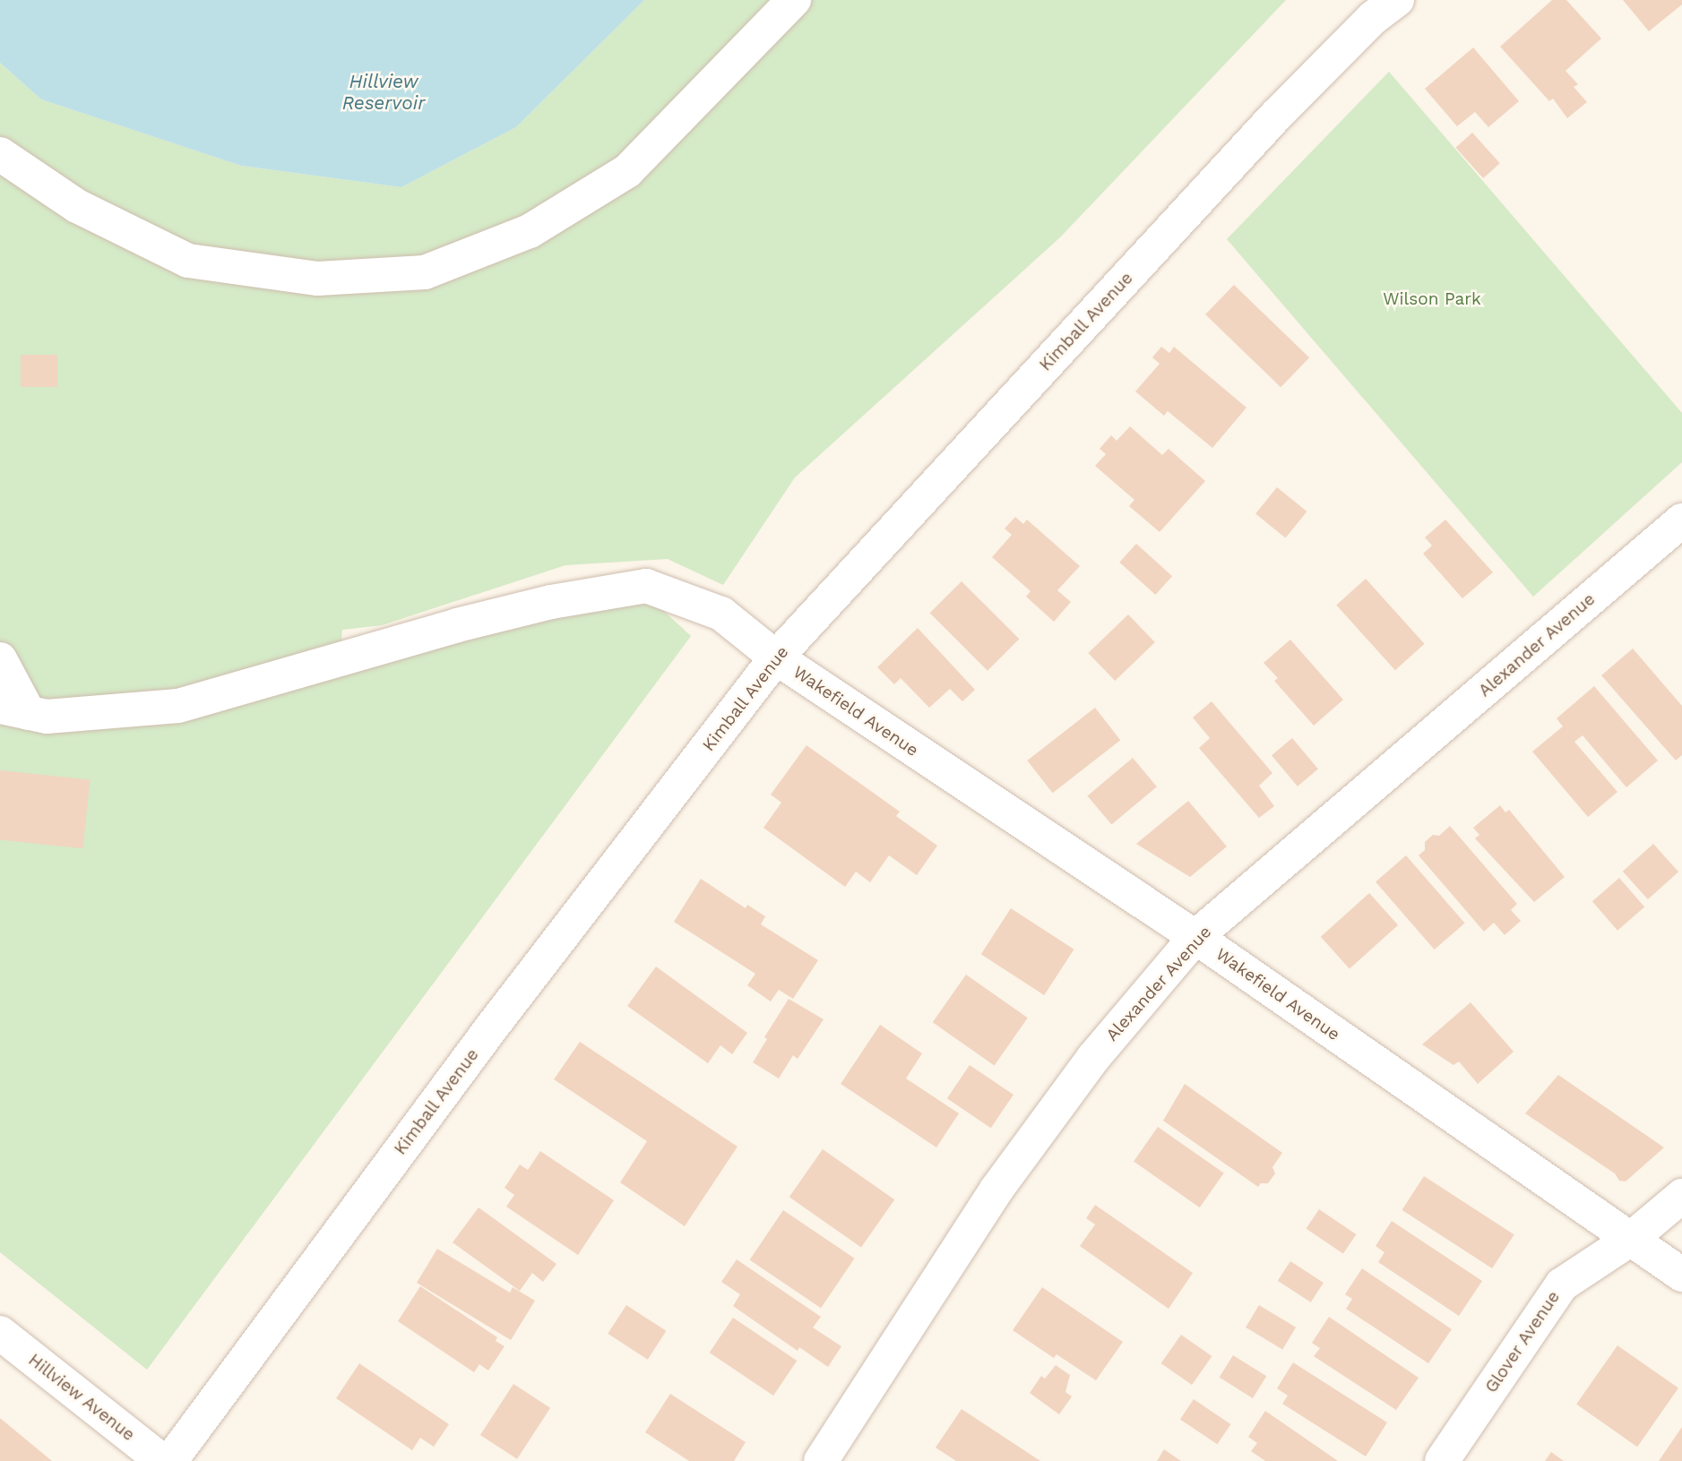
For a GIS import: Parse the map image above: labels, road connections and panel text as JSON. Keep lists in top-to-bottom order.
{
  "streets": {
    "street": [
      "Kimball Avenue",
      "Alexander Avenue",
      "Wakefield Avenue",
      "Glover Avenue",
      "Hillview Avenue"
    ]
  },
  "crossings": [
    ["Kimball Avenue", "Wakefield Avenue"],
    ["Alexander Avenue", "Wakefield Avenue"],
    ["Wakefield Avenue", "Glover Avenue"]
  ],
  "water": ["Hillview Reservoir"],
  "parks": ["Wilson Park"]
}
